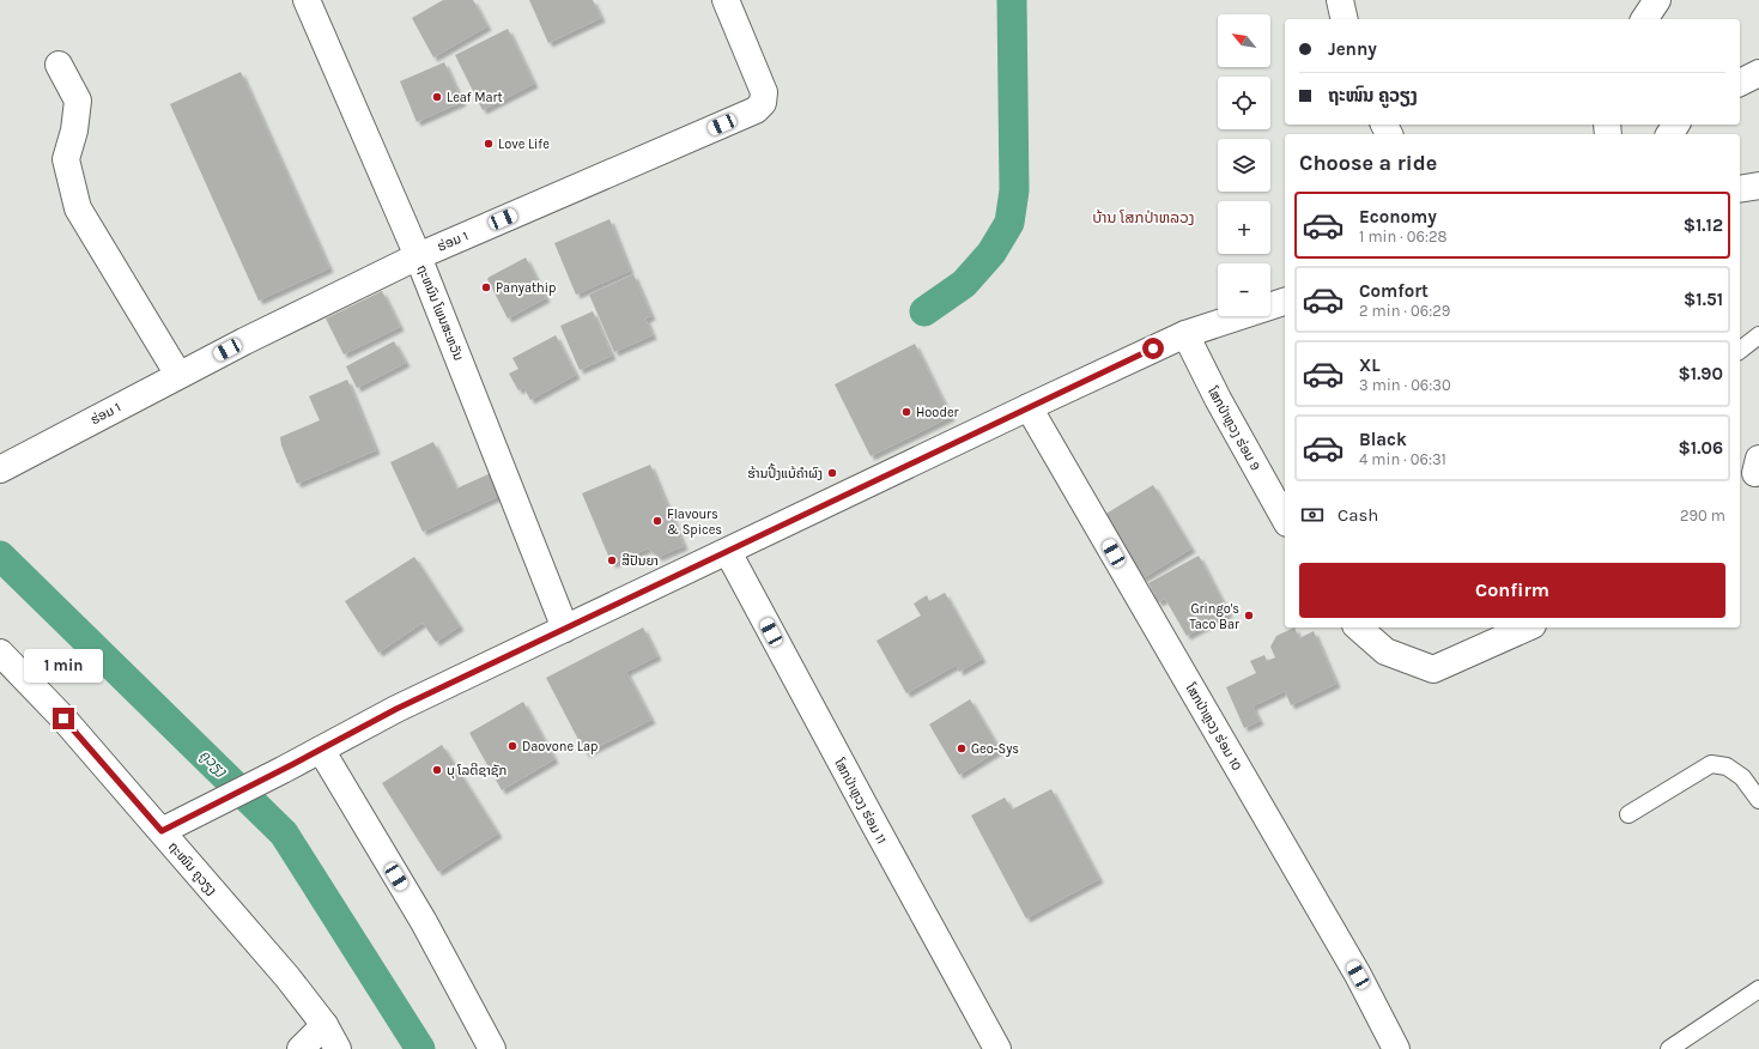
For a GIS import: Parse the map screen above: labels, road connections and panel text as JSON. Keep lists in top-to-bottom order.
{
  "streets": {
    "street": [
      "ຮ່ອມ 1",
      "ຖະຫນົນ ໂພນສະຫວັນ",
      "ໂສກປ່າຫຼວງ ຮ່ອມ 9",
      "ໂສກປ່າຫຼວງ ຮ່ອມ 10",
      "ໂສກປ່າຫຼວງ ຮ່ອມ 11",
      "ຖະໜົນ ຄູວຽງ"
    ]
  },
  "crossings": [
    ["ຮ່ອມ 1", "ຖະຫນົນ ໂພນສະຫວັນ"]
  ],
  "districts": ["ບ້ານ ໂສກປ່າຫລວງ"],
  "water": ["ຄູວຽງ"],
  "places": [
    "Leaf Mart",
    "Love Life",
    "Panyathip",
    "Hooder",
    "ຮ້ານປິ້ງແບ້ຄຳຜົງ",
    "Flavours & Spices",
    "ສີປັນຍາ",
    "Gringo's Taco Bar",
    "Daovone Lap",
    "Geo-Sys",
    "ບຸ ໂລຕີຊາຊັກ"
  ],
  "north": "top left",
  "page": {
    "map_buttons": ["+", "−"],
    "banner": ["Jenny", "ຖະໜົນ ຄູວຽງ"],
    "heading": "Choose a ride",
    "list": [
      {
        "name": "Economy",
        "note": "1 min · 06:28",
        "value": "$1.12"
      },
      {
        "name": "Comfort",
        "note": "2 min · 06:29",
        "value": "$1.51"
      },
      {
        "name": "XL",
        "note": "3 min · 06:30",
        "value": "$1.90"
      },
      {
        "name": "Black",
        "note": "4 min · 06:31",
        "value": "$1.06"
      }
    ],
    "pay": ["Cash", "290 m"],
    "buttons": "Confirm",
    "bubble": "1 min"
  }
}
